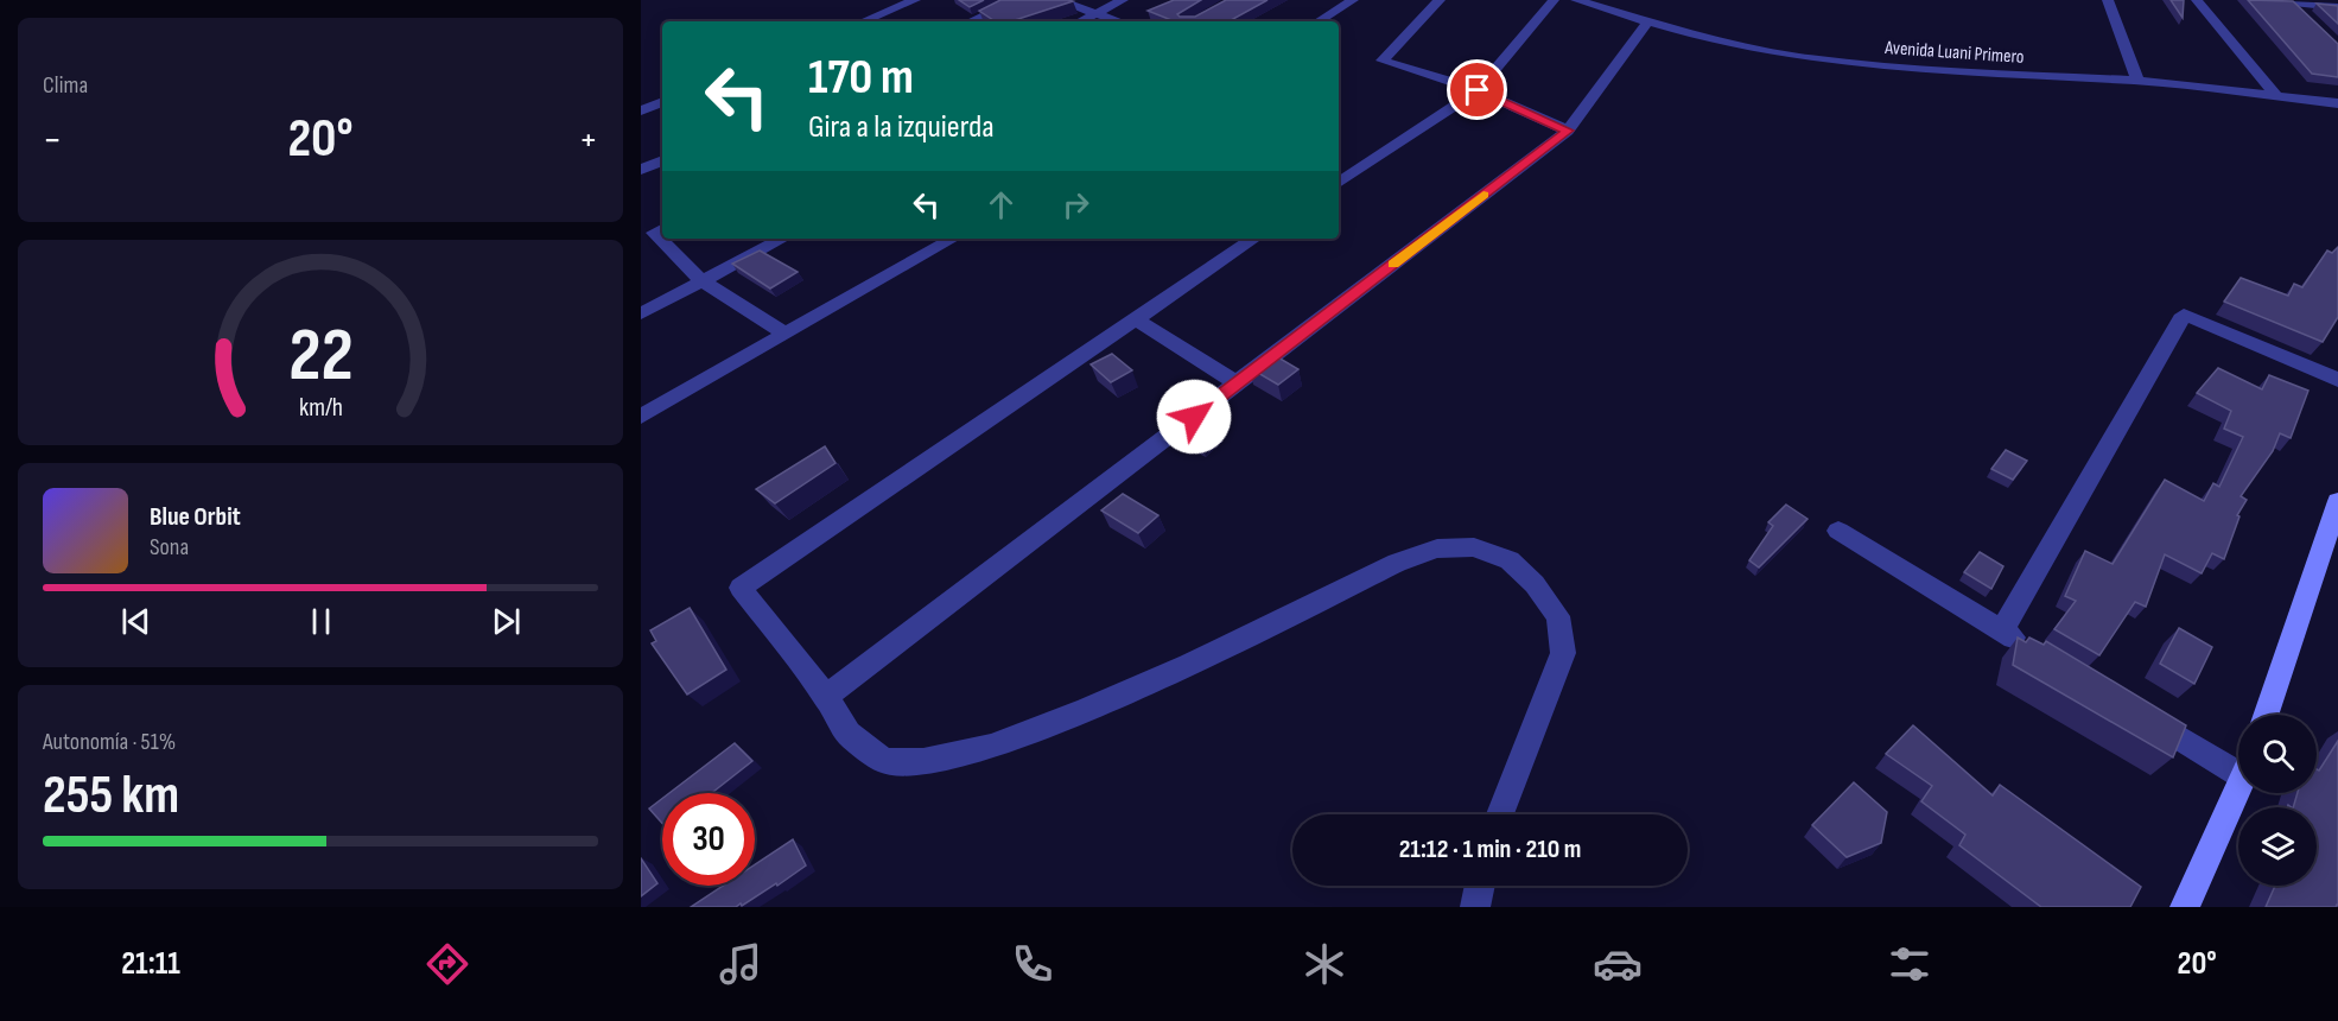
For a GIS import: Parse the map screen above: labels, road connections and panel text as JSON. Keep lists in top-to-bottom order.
{
  "streets": {
    "street": ["Avenida Luani Primero"]
  },
  "page": {
    "tile": [
      "Clima",
      ["Autonomía · 51%", "255 km"]
    ],
    "turn": ["170 m", "Gira a la izquierda"],
    "heat": ["−", "20°", "+"],
    "song": ["Blue Orbit", "Sona"],
    "limit": "30",
    "trip": "21:12 · 1 min · 210 m",
    "tabs": ["21:11", "20°"],
    "gauge": ["22", "km/h"]
  }
}
